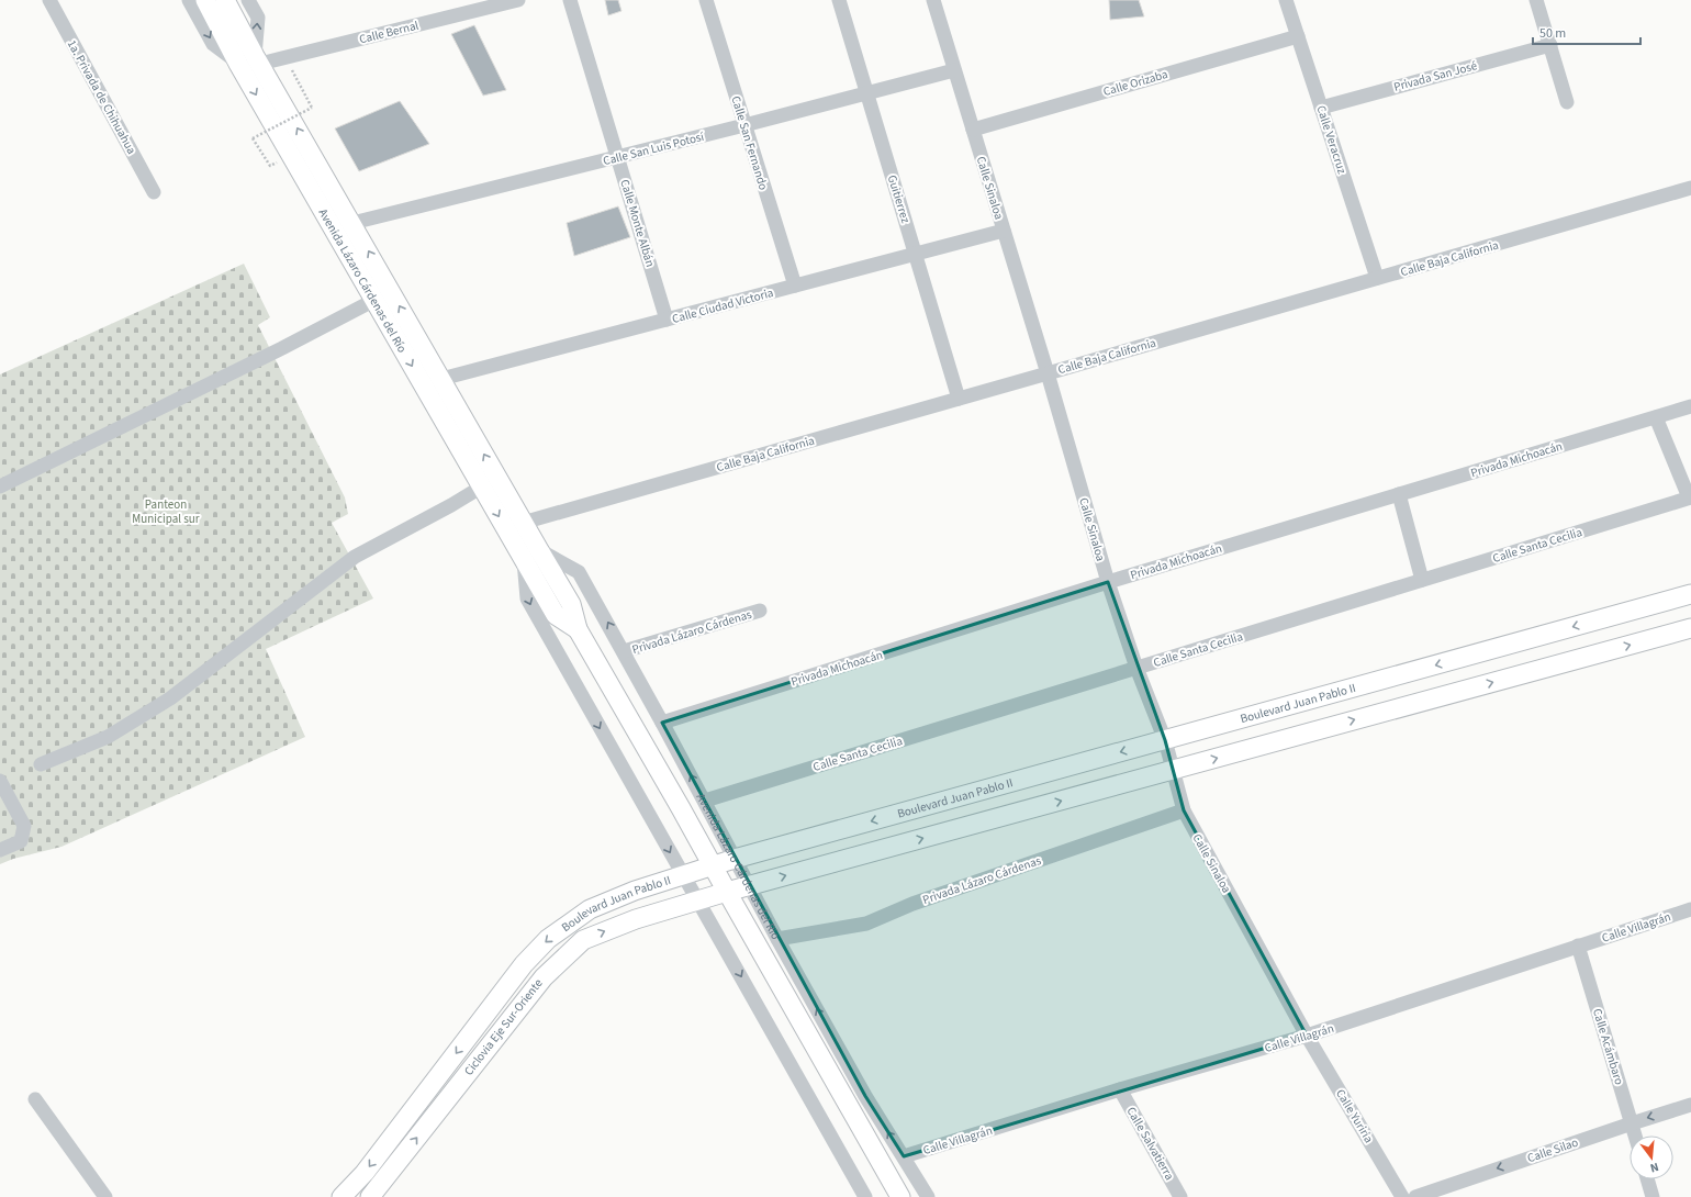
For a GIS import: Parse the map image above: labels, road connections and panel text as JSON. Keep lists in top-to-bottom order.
{
  "streets": {
    "main road": ["Avenida Lázaro Cárdenas del Río", "Boulevard Juan Pablo II"],
    "street": [
      "Calle Bernal",
      "Privada San José",
      "Calle Orizaba",
      "1a. Privada de Chihuahua",
      "Calle Veracruz",
      "Calle San Fernando",
      "Calle San Luis Potosí",
      "Calle Sinaloa",
      "Guitierrez",
      "Calle Monte Albán",
      "Calle Baja California",
      "Calle Ciudad Victoria",
      "Privada Michoacán",
      "Calle Santa Cecilia",
      "Privada Lázaro Cárdenas",
      "Calle Villagrán",
      "Calle Acámbaro",
      "Calle Yuriria",
      "Calle Salvatierra",
      "Calle Silao"
    ]
  },
  "crossings": [
    ["Calle Bernal", "Avenida Lázaro Cárdenas del Río"],
    ["Privada San José", "Calle Veracruz"],
    ["Calle Orizaba", "Calle Veracruz"],
    ["Calle Orizaba", "Calle Sinaloa"],
    ["Calle Veracruz", "Calle Baja California"],
    ["Calle San Fernando", "Calle San Luis Potosí"],
    ["Calle San Fernando", "Calle Ciudad Victoria"],
    ["Calle San Luis Potosí", "Calle Sinaloa"],
    ["Calle San Luis Potosí", "Guitierrez"],
    ["Calle San Luis Potosí", "Calle Monte Albán"],
    ["Calle San Luis Potosí", "Avenida Lázaro Cárdenas del Río"],
    ["Calle Sinaloa", "Calle Baja California"],
    ["Calle Sinaloa", "Calle Ciudad Victoria"],
    ["Calle Sinaloa", "Privada Michoacán"],
    ["Calle Sinaloa", "Calle Santa Cecilia"],
    ["Calle Sinaloa", "Privada Lázaro Cárdenas"],
    ["Calle Sinaloa", "Boulevard Juan Pablo II"],
    ["Calle Sinaloa", "Calle Villagrán"],
    ["Calle Sinaloa", "Calle Yuriria"],
    ["Guitierrez", "Calle Baja California"],
    ["Guitierrez", "Calle Ciudad Victoria"],
    ["Calle Monte Albán", "Calle Ciudad Victoria"],
    ["Calle Baja California", "Avenida Lázaro Cárdenas del Río"],
    ["Avenida Lázaro Cárdenas del Río", "Calle Ciudad Victoria"],
    ["Avenida Lázaro Cárdenas del Río", "Privada Michoacán"],
    ["Avenida Lázaro Cárdenas del Río", "Calle Santa Cecilia"],
    ["Avenida Lázaro Cárdenas del Río", "Privada Lázaro Cárdenas"],
    ["Avenida Lázaro Cárdenas del Río", "Boulevard Juan Pablo II"],
    ["Avenida Lázaro Cárdenas del Río", "Calle Villagrán"],
    ["Calle Villagrán", "Calle Acámbaro"],
    ["Calle Villagrán", "Calle Yuriria"],
    ["Calle Villagrán", "Calle Salvatierra"],
    ["Calle Acámbaro", "Calle Silao"]
  ],
  "one_way": ["Calle Silao"],
  "parks": ["Panteon Municipal sur"],
  "scale_bar": "50 m",
  "north": "bottom"
}
